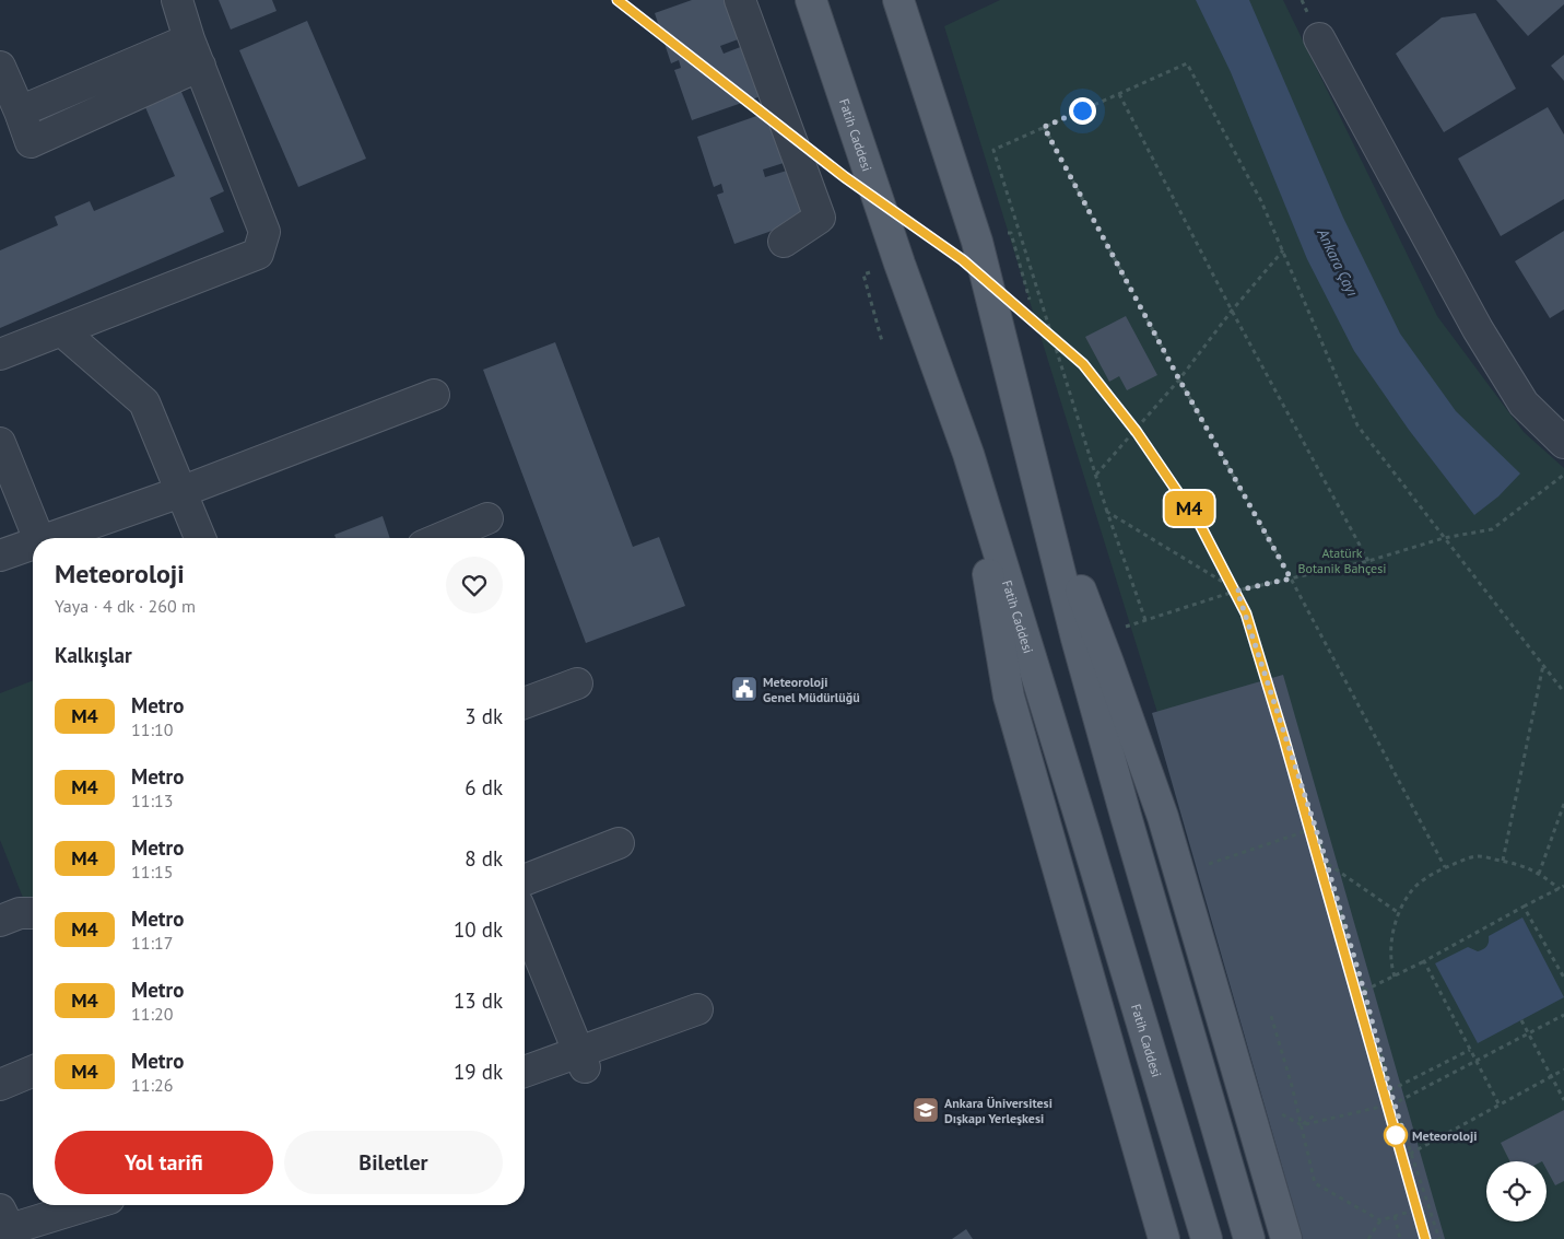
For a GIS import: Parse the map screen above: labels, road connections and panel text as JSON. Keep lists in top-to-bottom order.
{
  "streets": {
    "main road": ["Fatih Caddesi"]
  },
  "water": ["Ankara Çayı"],
  "parks": ["Atatürk Botanik Bahçesi"],
  "places": {
    "public building": ["Meteoroloji Genel Müdürlüğü"],
    "school or university": ["Ankara Üniversitesi Dışkapı Yerleşkesi"],
    "other": ["Meteoroloji"]
  },
  "lines": ["metro line M4"],
  "page": {
    "on_map": "M4",
    "heading": [
      ["Meteoroloji", "Yaya · 4 dk · 260 m"],
      "Kalkışlar"
    ],
    "list": [
      {
        "mark": "M4",
        "name": "Metro",
        "note": "11:10",
        "value": "3 dk"
      },
      {
        "mark": "M4",
        "name": "Metro",
        "note": "11:13",
        "value": "6 dk"
      },
      {
        "mark": "M4",
        "name": "Metro",
        "note": "11:15",
        "value": "8 dk"
      },
      {
        "mark": "M4",
        "name": "Metro",
        "note": "11:17",
        "value": "10 dk"
      },
      {
        "mark": "M4",
        "name": "Metro",
        "note": "11:20",
        "value": "13 dk"
      },
      {
        "mark": "M4",
        "name": "Metro",
        "note": "11:26",
        "value": "19 dk"
      }
    ],
    "buttons": ["Yol tarifi", "Biletler"]
  }
}
